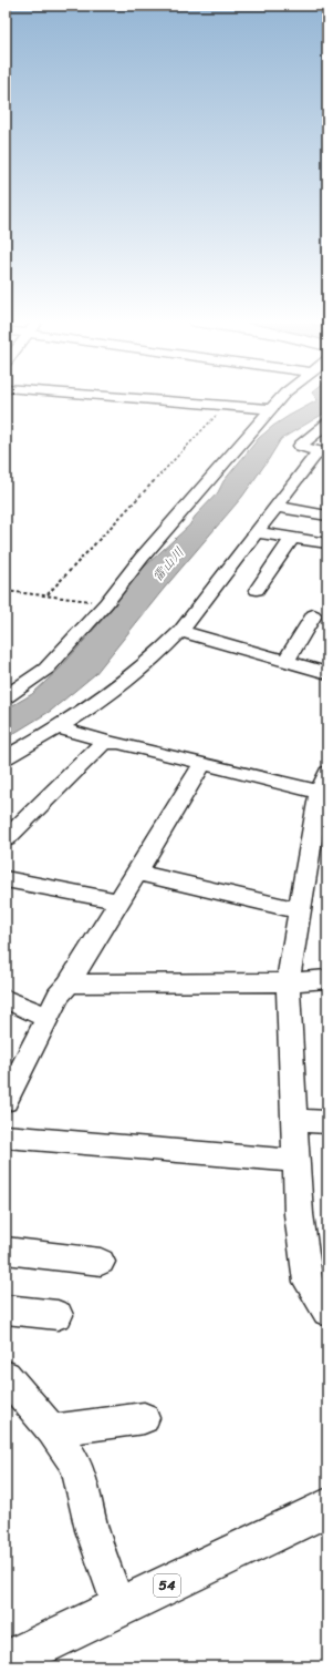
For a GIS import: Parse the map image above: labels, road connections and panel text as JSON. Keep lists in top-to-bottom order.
{
  "streets": {
    "main road": ["54"]
  },
  "water": ["雷山川"]
}
